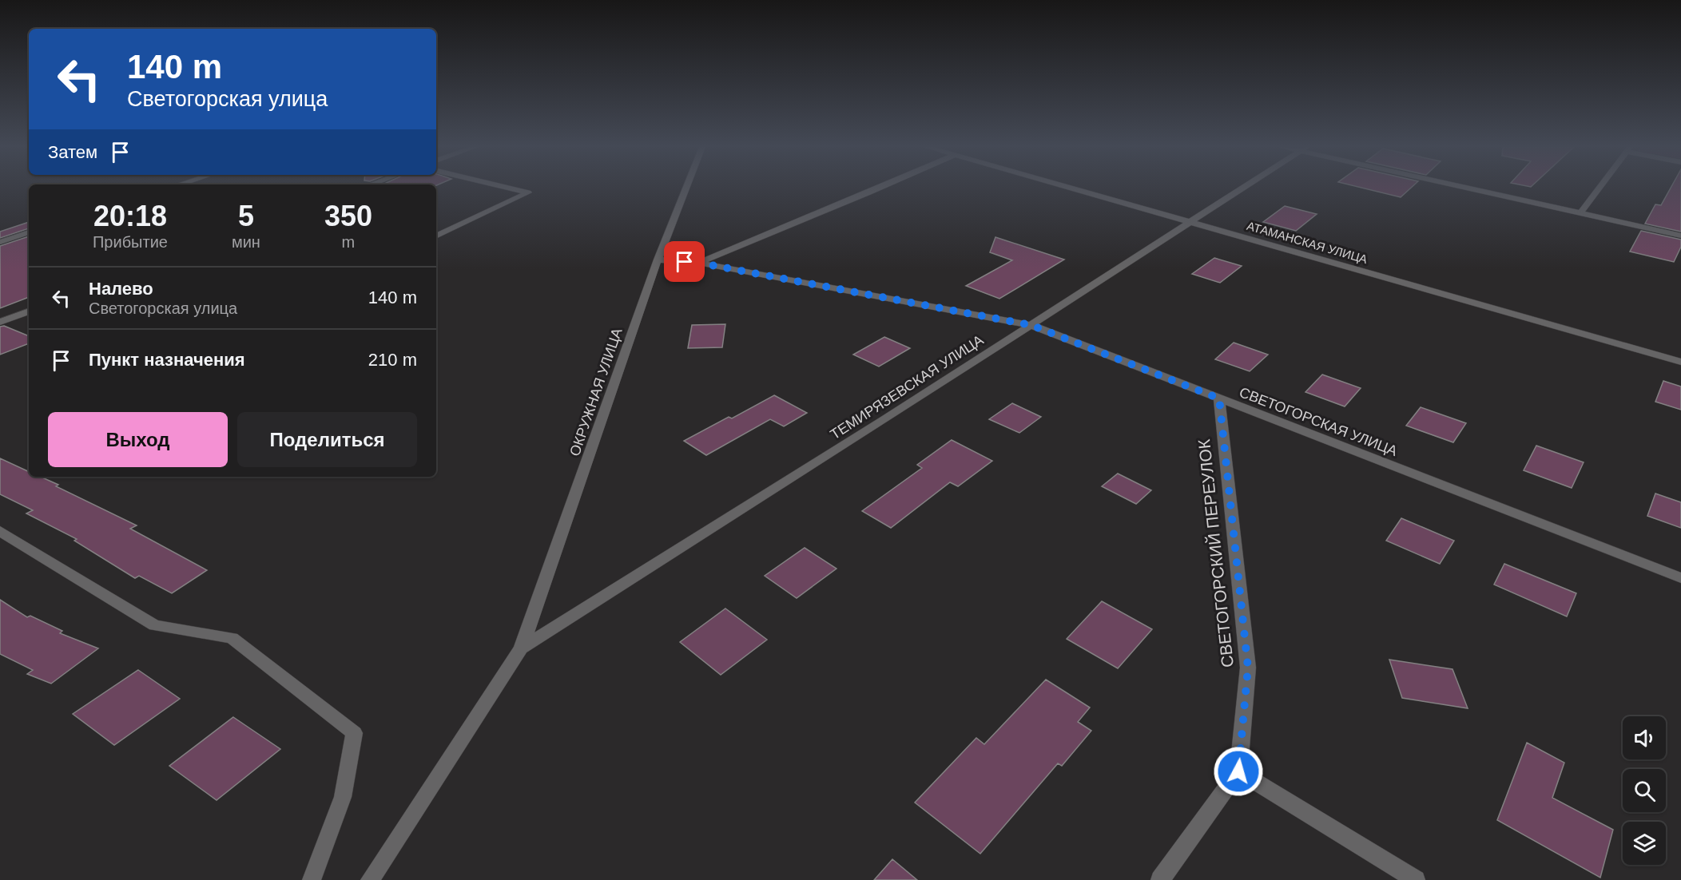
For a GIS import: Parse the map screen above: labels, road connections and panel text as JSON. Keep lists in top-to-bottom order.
{
  "streets": {
    "street": [
      "АТАМАНСКАЯ УЛИЦА",
      "ТЕМИРЯЗЕВСКАЯ УЛИЦА",
      "ОКРУЖНАЯ УЛИЦА",
      "СВЕТОГОРСКАЯ УЛИЦА",
      "СВЕТОГОРСКИЙ ПЕРЕУЛОК"
    ]
  },
  "crossings": [
    ["АТАМАНСКАЯ УЛИЦА", "ТЕМИРЯЗЕВСКАЯ УЛИЦА"],
    ["ТЕМИРЯЗЕВСКАЯ УЛИЦА", "ОКРУЖНАЯ УЛИЦА"],
    ["ТЕМИРЯЗЕВСКАЯ УЛИЦА", "СВЕТОГОРСКАЯ УЛИЦА"],
    ["ОКРУЖНАЯ УЛИЦА", "СВЕТОГОРСКАЯ УЛИЦА"],
    ["СВЕТОГОРСКАЯ УЛИЦА", "СВЕТОГОРСКИЙ ПЕРЕУЛОК"]
  ],
  "page": {
    "turn": ["140 m", "Светогорская улица"],
    "then": "Затем",
    "eta": [
      "20:18",
      "Прибытие",
      "5",
      "мин",
      "350",
      "m"
    ],
    "list": [
      {
        "name": "Налево",
        "note": "Светогорская улица",
        "value": "140 m"
      },
      {
        "name": "Пункт назначения",
        "value": "210 m"
      }
    ],
    "buttons": ["Выход", "Поделиться"]
  }
}
